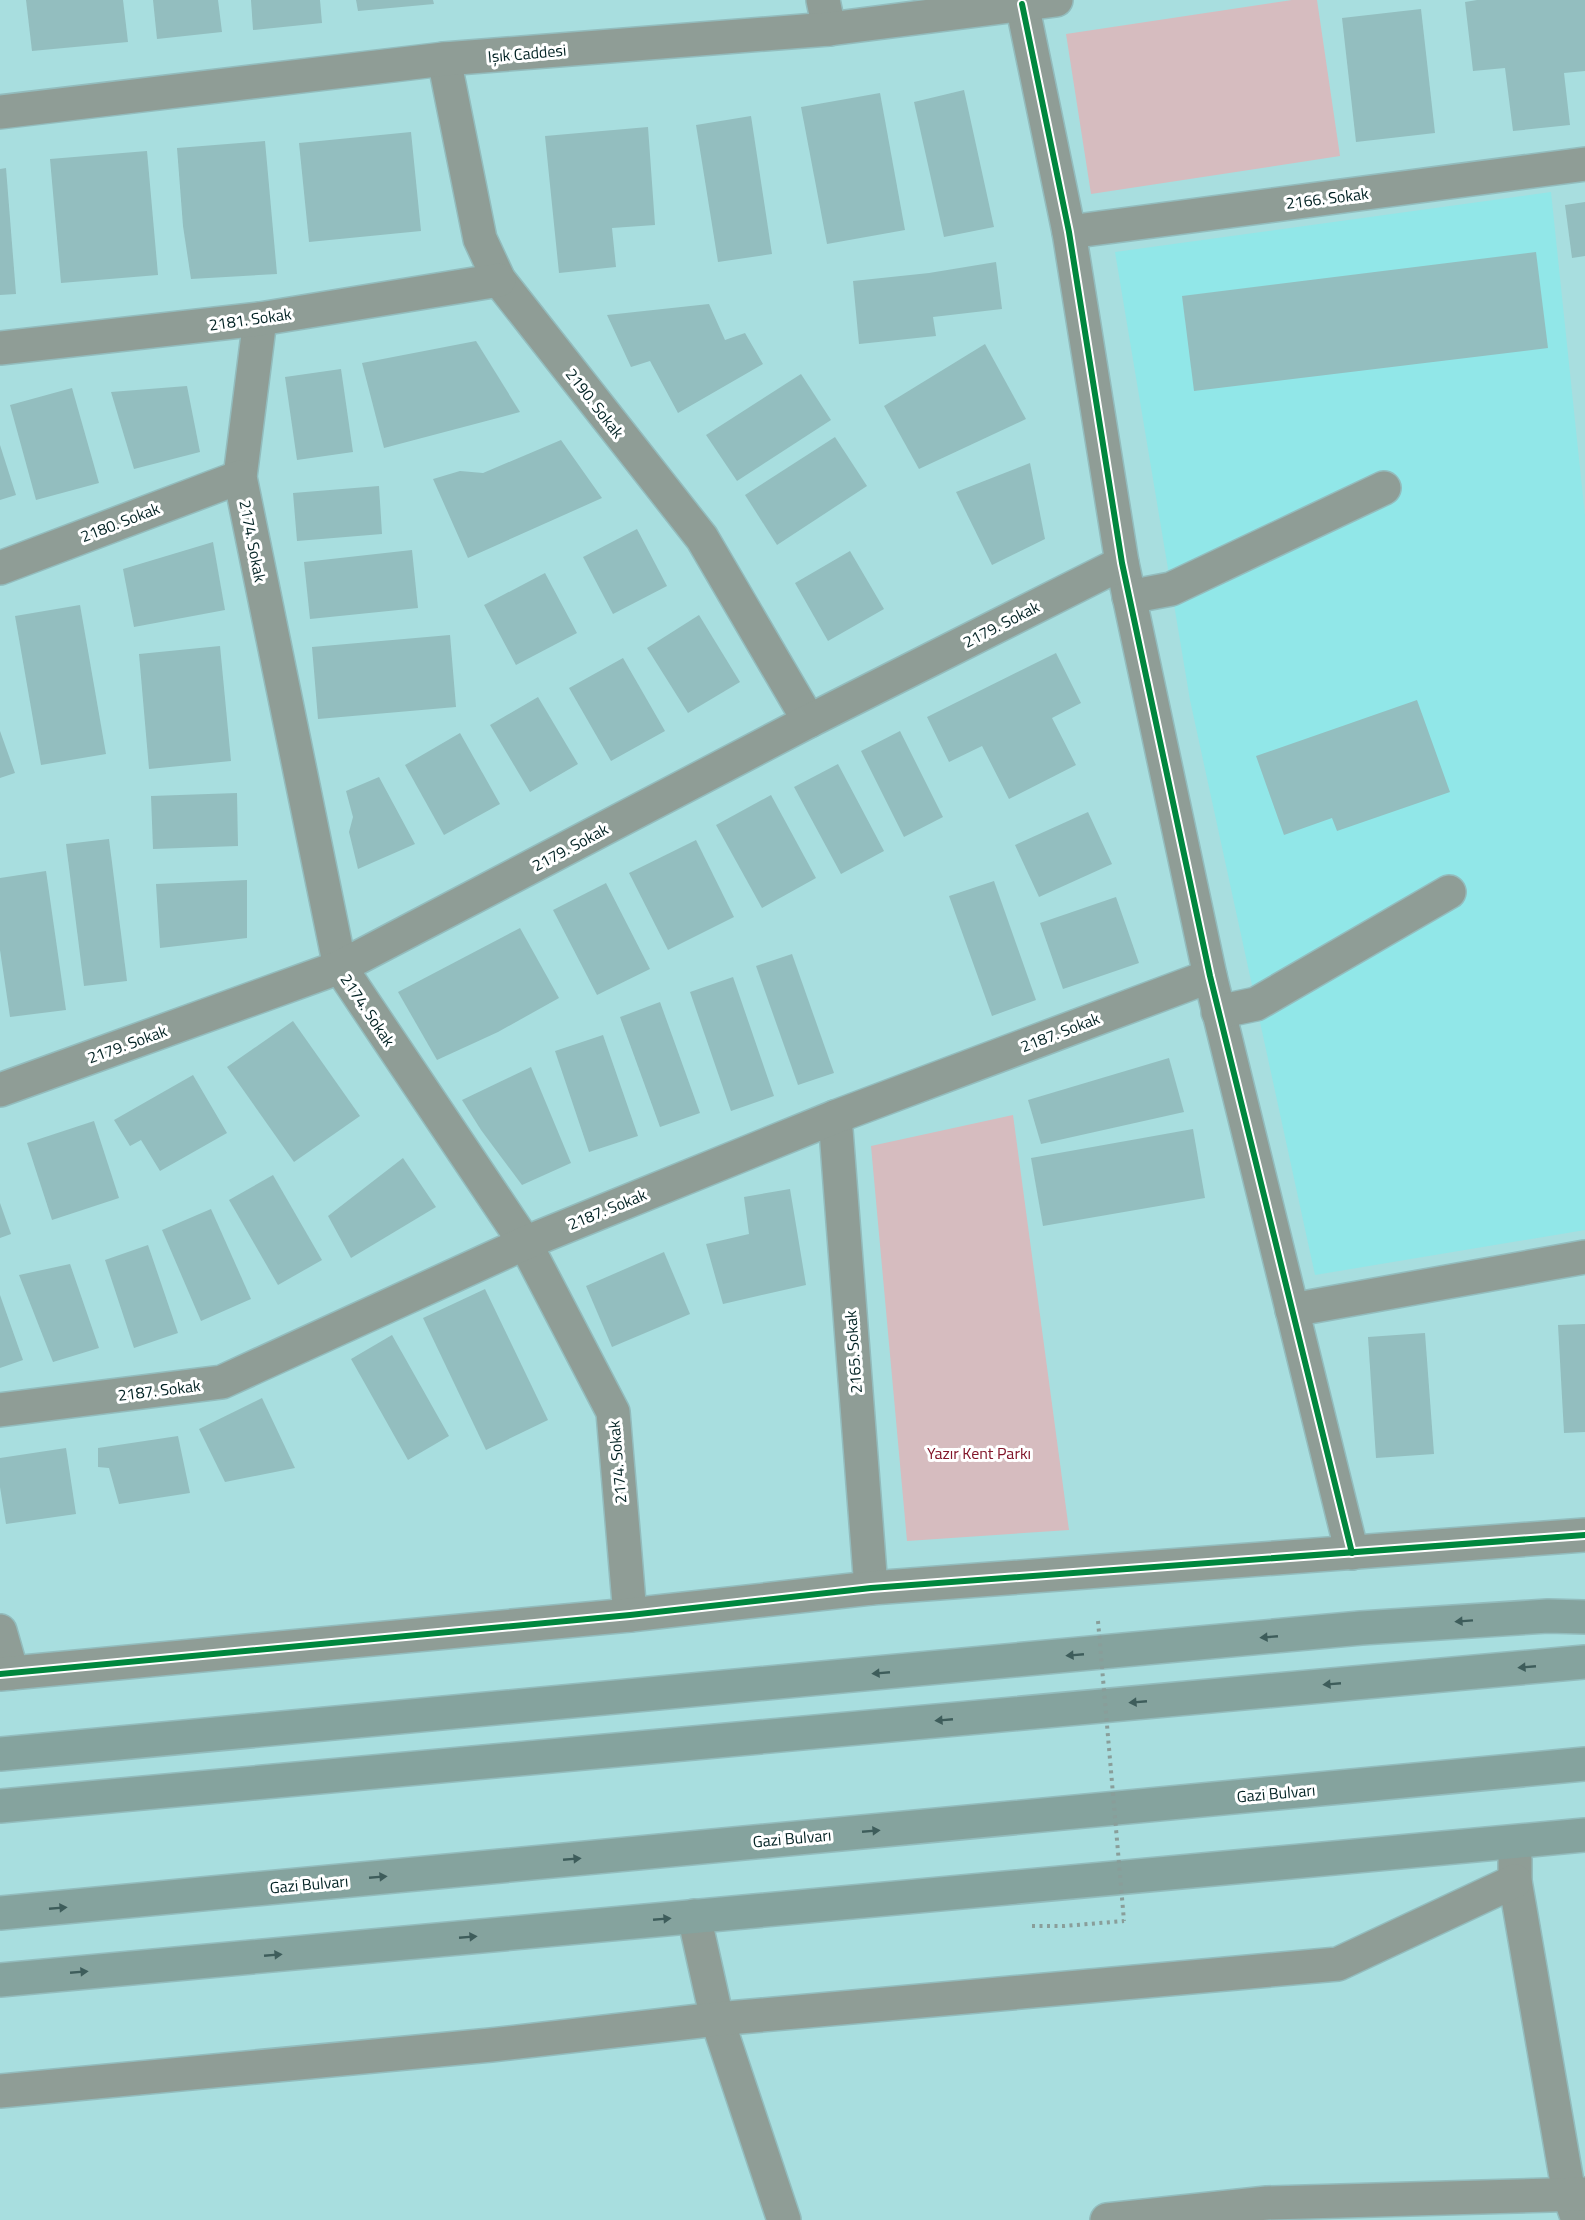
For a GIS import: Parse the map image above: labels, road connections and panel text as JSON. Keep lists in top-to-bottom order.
{
  "streets": {
    "highway": ["Gazi Bulvarı"],
    "street": [
      "Işık Caddesi",
      "2166. Sokak",
      "2181. Sokak",
      "2190. Sokak",
      "2180. Sokak",
      "2174. Sokak",
      "2179. Sokak",
      "2187. Sokak",
      "2165. Sokak"
    ]
  },
  "crossings": [
    ["Işık Caddesi", "2190. Sokak"],
    ["2181. Sokak", "2190. Sokak"],
    ["2181. Sokak", "2174. Sokak"],
    ["2190. Sokak", "2179. Sokak"],
    ["2180. Sokak", "2174. Sokak"],
    ["2174. Sokak", "2179. Sokak"],
    ["2174. Sokak", "2187. Sokak"],
    ["2187. Sokak", "2165. Sokak"]
  ],
  "parks": ["Yazır Kent Parkı"]
}
